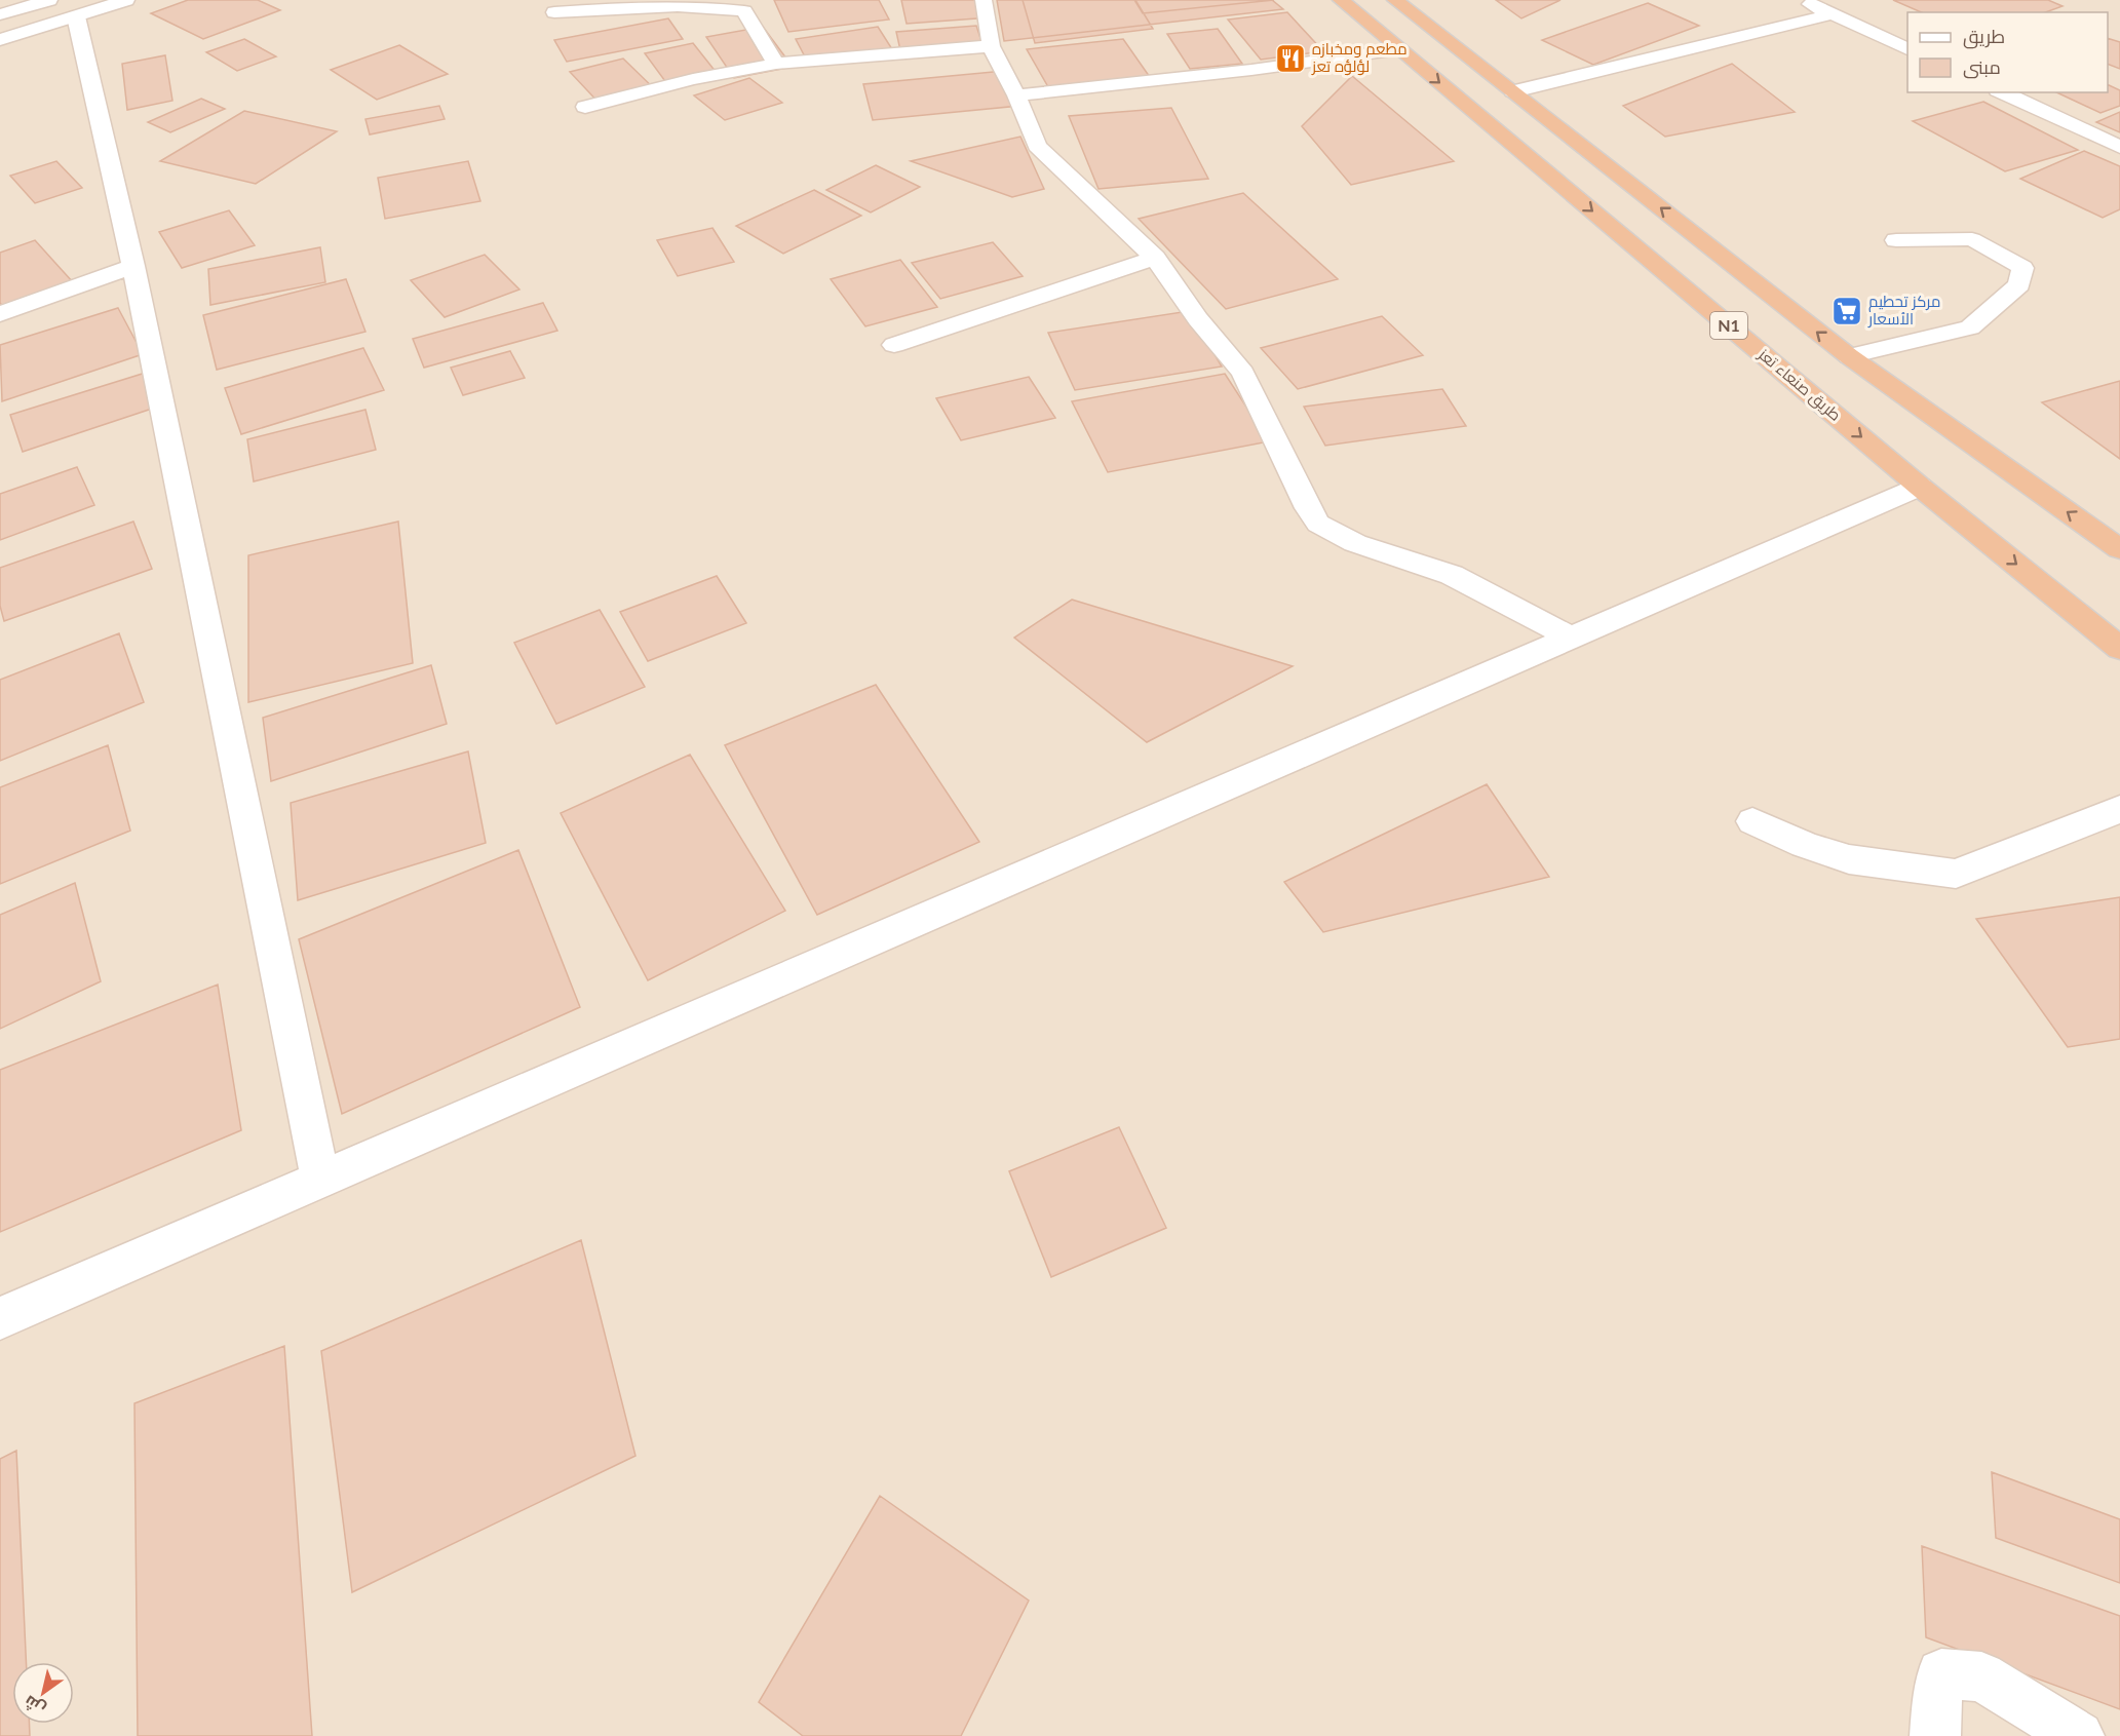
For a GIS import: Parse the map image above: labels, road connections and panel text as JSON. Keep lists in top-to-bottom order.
{
  "streets": {
    "highway": ["N1", "طريق صنعاء تعز"]
  },
  "places": {
    "restaurant": ["مطعم ومخبازه لؤلؤه تعز"],
    "supermarket": ["مركز تحطيم الأسعار"]
  },
  "legend": ["طريق", "مبنى"],
  "north": "bottom left"
}
